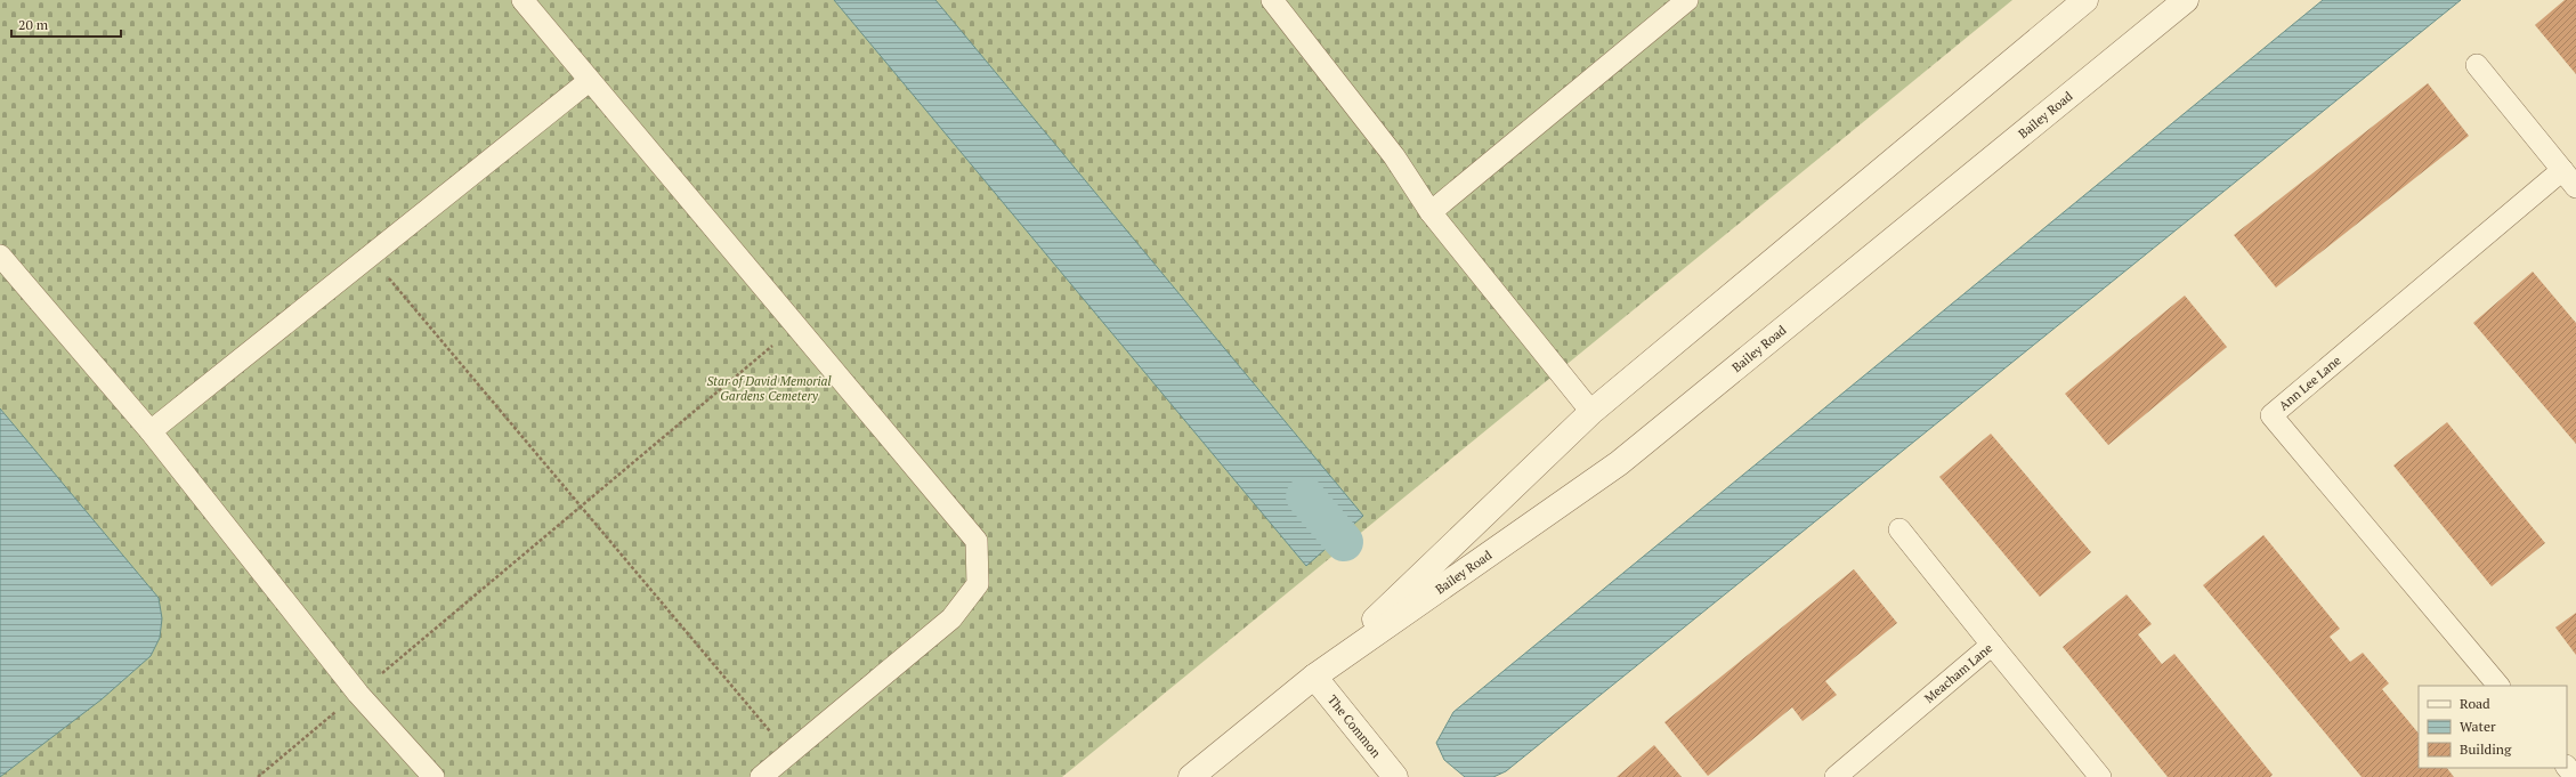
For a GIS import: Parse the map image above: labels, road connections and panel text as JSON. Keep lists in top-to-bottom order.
{
  "streets": {
    "street": ["Bailey Road", "The Common"],
    "lane": ["Ann Lee Lane", "Meacham Lane"]
  },
  "crossings": [
    ["Bailey Road", "The Common"]
  ],
  "parks": ["Star of David Memorial Gardens Cemetery"],
  "legend": ["Road", "Water", "Building"],
  "scale_bar": "20 m"
}
